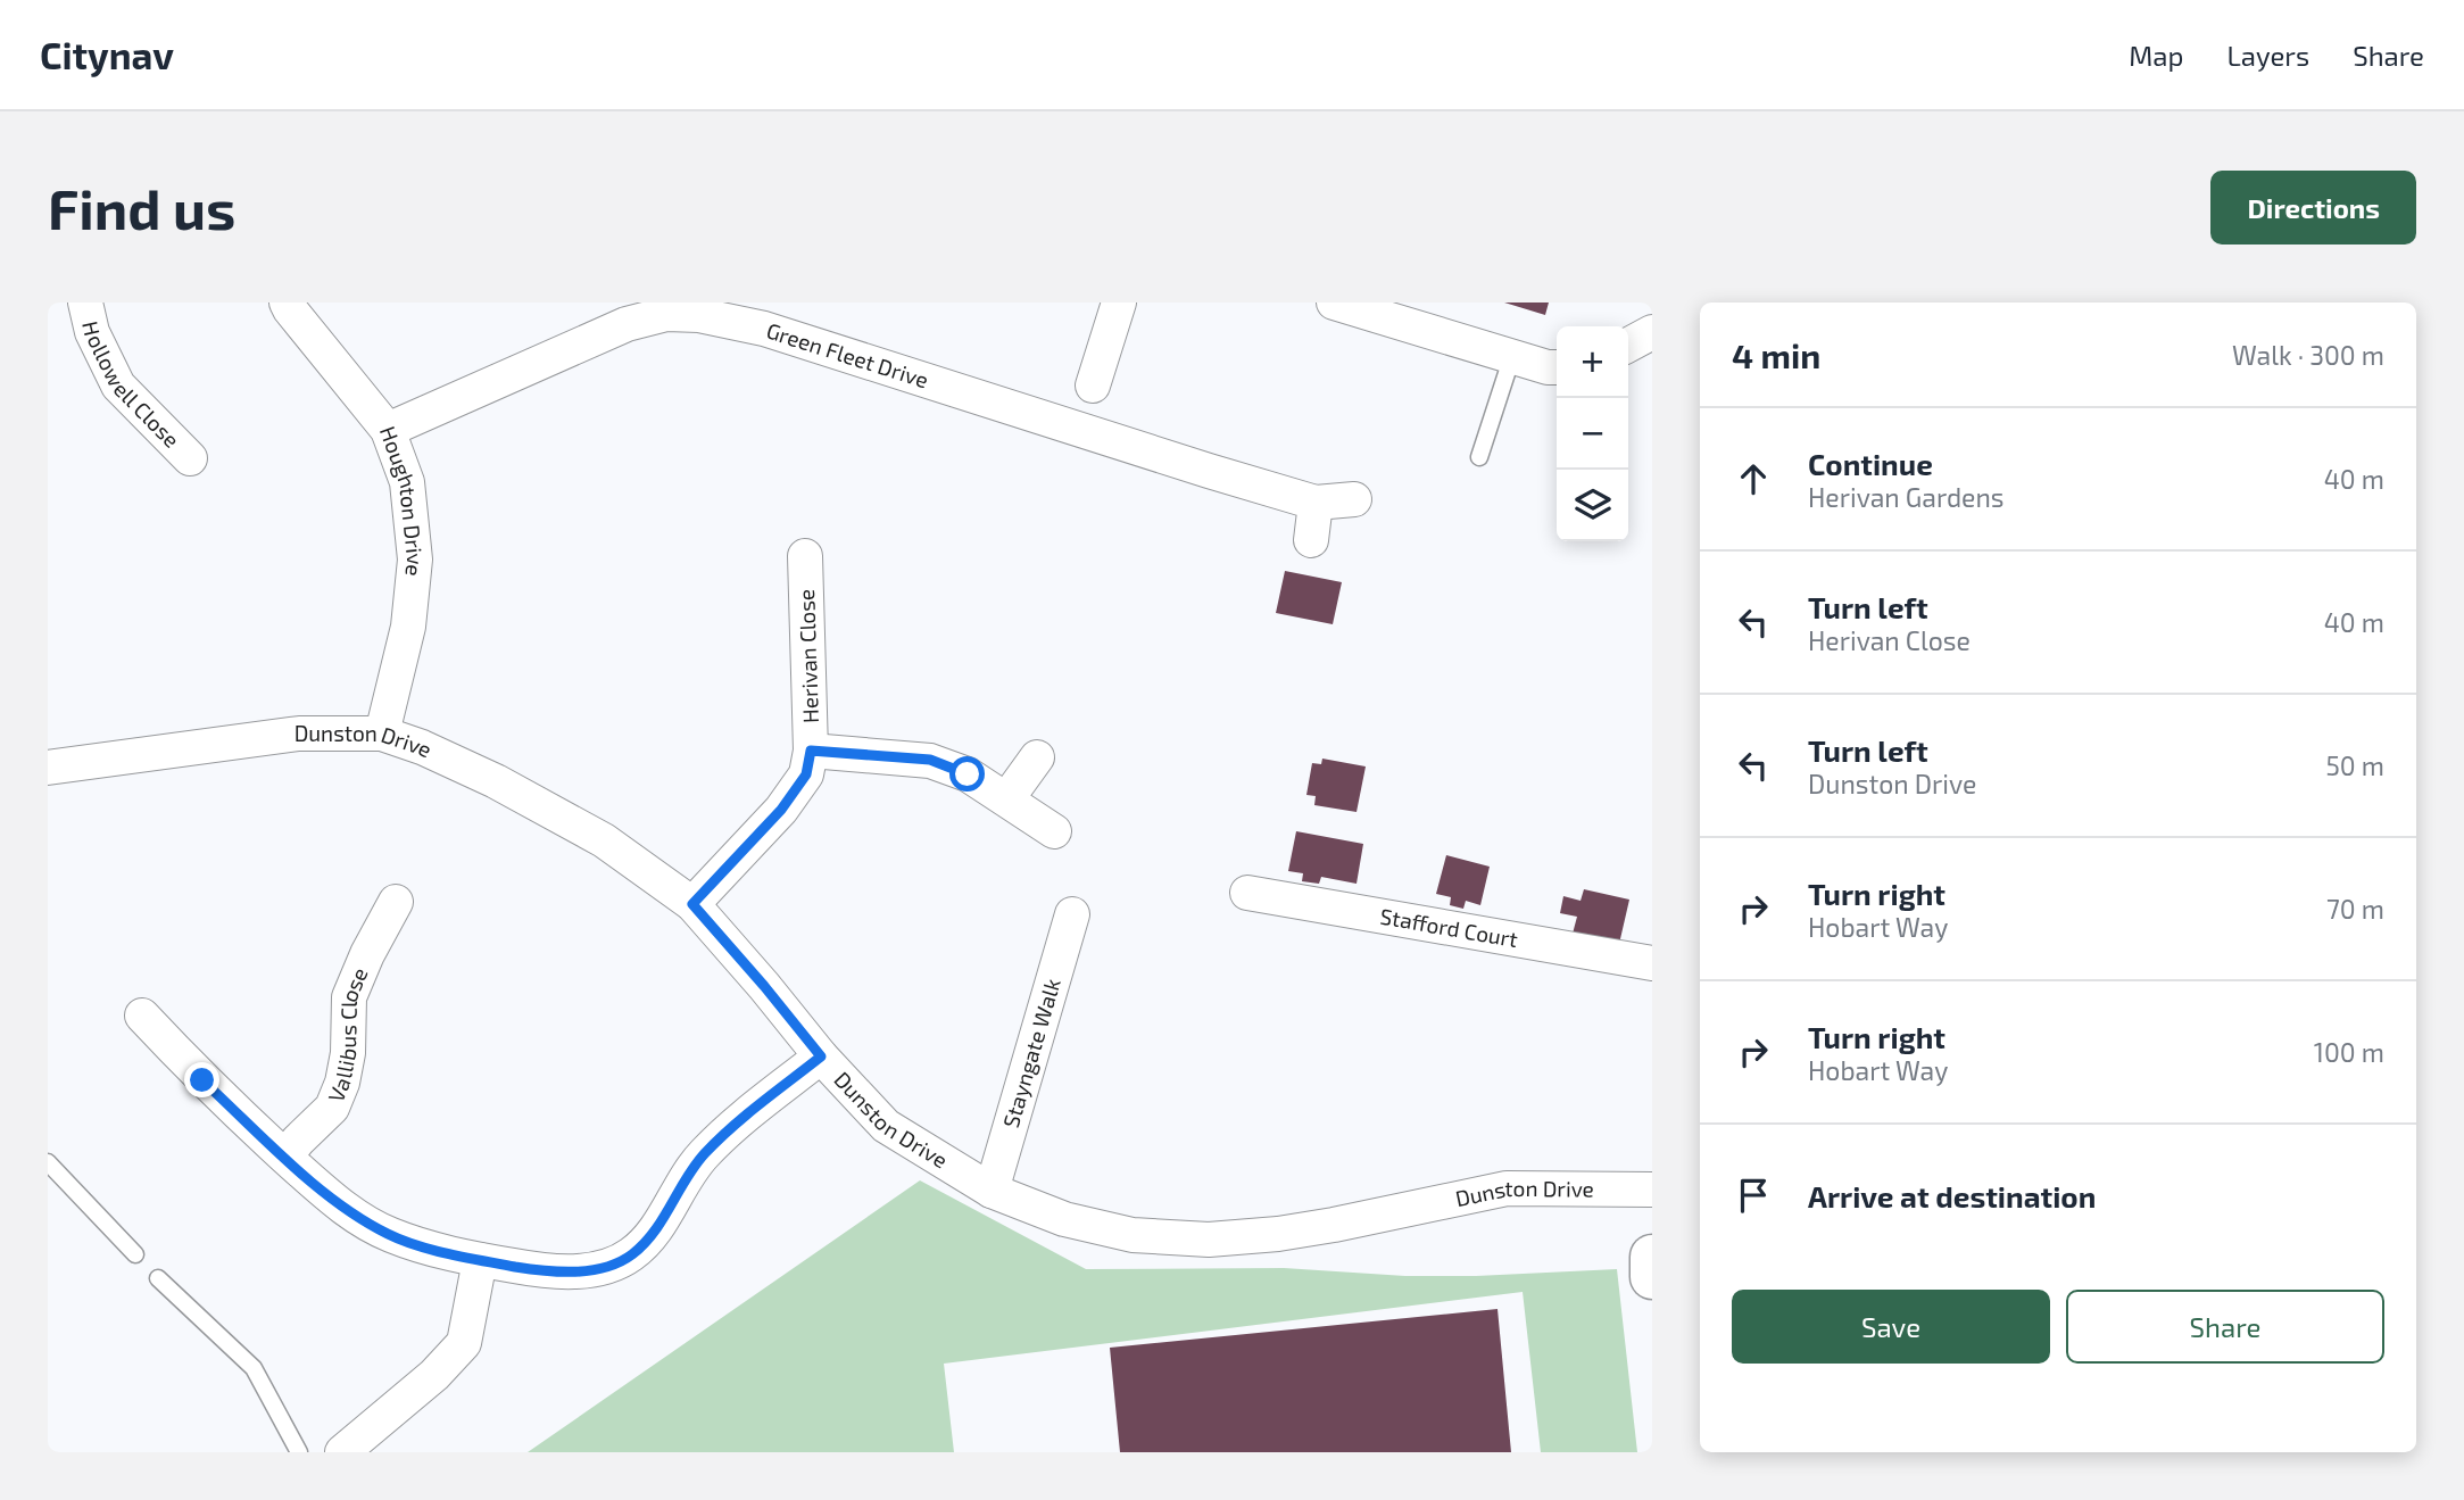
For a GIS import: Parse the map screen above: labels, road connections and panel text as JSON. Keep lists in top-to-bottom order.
{
  "streets": {
    "street": [
      "Green Fleet Drive",
      "Hollowell Close",
      "Houghton Drive",
      "Herivan Close",
      "Dunston Drive",
      "Stafford Court",
      "Vallibus Close",
      "Stayngate Walk"
    ]
  },
  "crossings": [
    ["Green Fleet Drive", "Houghton Drive"],
    ["Houghton Drive", "Dunston Drive"],
    ["Herivan Close", "Dunston Drive"],
    ["Dunston Drive", "Stayngate Walk"]
  ],
  "page": {
    "header": "Citynav",
    "nav": ["Map", "Layers", "Share"],
    "buttons": [
      "Directions",
      ["Save", "Share"]
    ],
    "title": "Find us",
    "heading": ["4 min", "Walk · 300 m"],
    "map_buttons": ["+", "−"],
    "list": [
      ["Continue", "Herivan Gardens", "40 m"],
      ["Turn left", "Herivan Close", "40 m"],
      ["Turn left", "Dunston Drive", "50 m"],
      ["Turn right", "Hobart Way", "70 m"],
      ["Turn right", "Hobart Way", "100 m"],
      "Arrive at destination"
    ]
  }
}
